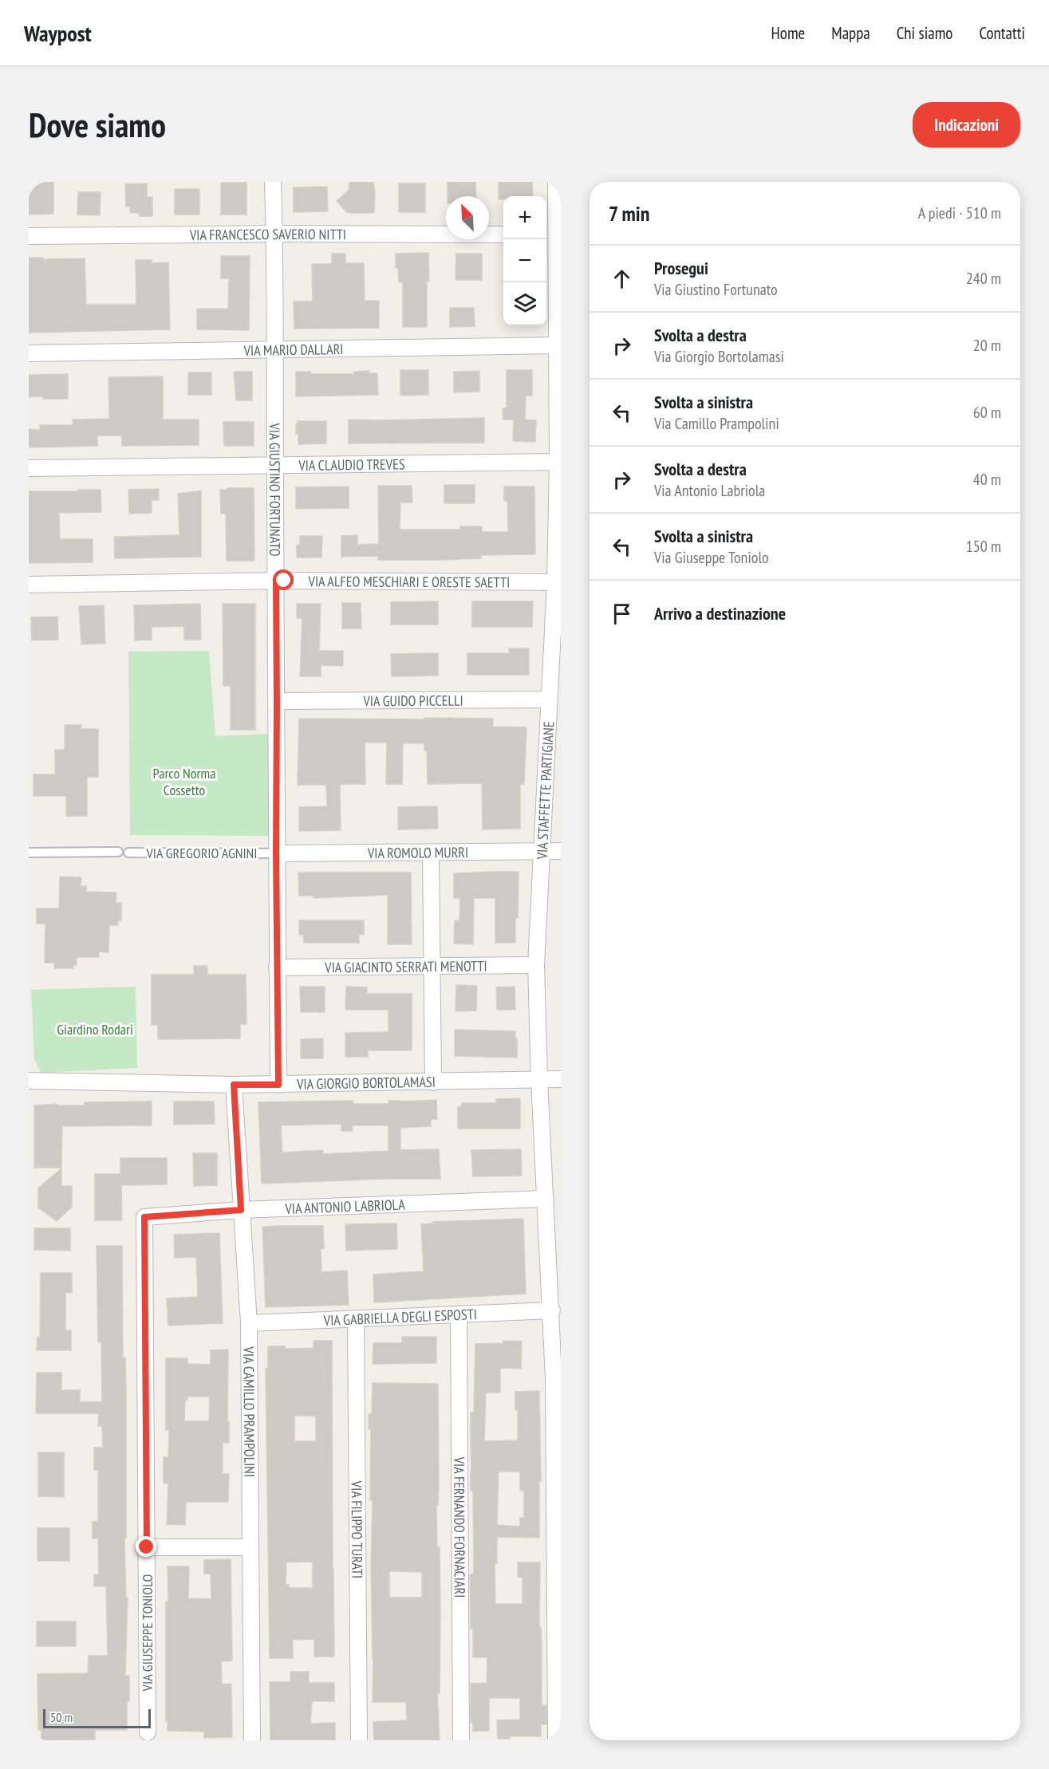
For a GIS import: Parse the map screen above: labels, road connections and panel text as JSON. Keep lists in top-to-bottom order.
{
  "streets": {
    "street": [
      "VIA FRANCESCO SAVERIO NITTI",
      "VIA MARIO DALLARI",
      "VIA CLAUDIO TREVES",
      "VIA GIUSTINO FORTUNATO",
      "VIA ALFEO MESCHIARI E ORESTE SAETTI",
      "VIA GUIDO PICCELLI",
      "VIA STAFFETTE PARTIGIANE",
      "VIA ROMOLO MURRI",
      "VIA GIACINTO SERRATI MENOTTI",
      "VIA GIORGIO BORTOLAMASI",
      "VIA ANTONIO LABRIOLA",
      "VIA GABRIELLA DEGLI ESPOSTI",
      "VIA CAMILLO PRAMPOLINI",
      "VIA FERNANDO FORNACIARI",
      "VIA FILIPPO TURATI",
      "VIA GIUSEPPE TONIOLO"
    ],
    "lane": ["VIA GREGORIO AGNINI"]
  },
  "crossings": [
    ["VIA FRANCESCO SAVERIO NITTI", "VIA GIUSTINO FORTUNATO"],
    ["VIA MARIO DALLARI", "VIA GIUSTINO FORTUNATO"],
    ["VIA MARIO DALLARI", "VIA STAFFETTE PARTIGIANE"],
    ["VIA CLAUDIO TREVES", "VIA GIUSTINO FORTUNATO"],
    ["VIA CLAUDIO TREVES", "VIA STAFFETTE PARTIGIANE"],
    ["VIA GIUSTINO FORTUNATO", "VIA ALFEO MESCHIARI E ORESTE SAETTI"],
    ["VIA GIUSTINO FORTUNATO", "VIA GUIDO PICCELLI"],
    ["VIA GIUSTINO FORTUNATO", "VIA GREGORIO AGNINI"],
    ["VIA GIUSTINO FORTUNATO", "VIA ROMOLO MURRI"],
    ["VIA GIUSTINO FORTUNATO", "VIA GIACINTO SERRATI MENOTTI"],
    ["VIA GIUSTINO FORTUNATO", "VIA GIORGIO BORTOLAMASI"],
    ["VIA ALFEO MESCHIARI E ORESTE SAETTI", "VIA STAFFETTE PARTIGIANE"],
    ["VIA GUIDO PICCELLI", "VIA STAFFETTE PARTIGIANE"],
    ["VIA STAFFETTE PARTIGIANE", "VIA ROMOLO MURRI"],
    ["VIA STAFFETTE PARTIGIANE", "VIA GIACINTO SERRATI MENOTTI"],
    ["VIA STAFFETTE PARTIGIANE", "VIA GIORGIO BORTOLAMASI"],
    ["VIA STAFFETTE PARTIGIANE", "VIA ANTONIO LABRIOLA"],
    ["VIA STAFFETTE PARTIGIANE", "VIA GABRIELLA DEGLI ESPOSTI"],
    ["VIA GREGORIO AGNINI", "VIA ROMOLO MURRI"],
    ["VIA GIORGIO BORTOLAMASI", "VIA CAMILLO PRAMPOLINI"],
    ["VIA ANTONIO LABRIOLA", "VIA CAMILLO PRAMPOLINI"],
    ["VIA ANTONIO LABRIOLA", "VIA GIUSEPPE TONIOLO"],
    ["VIA GABRIELLA DEGLI ESPOSTI", "VIA CAMILLO PRAMPOLINI"],
    ["VIA GABRIELLA DEGLI ESPOSTI", "VIA FERNANDO FORNACIARI"],
    ["VIA GABRIELLA DEGLI ESPOSTI", "VIA FILIPPO TURATI"]
  ],
  "parks": ["Parco Norma Cossetto", "Giardino Rodari"],
  "scale_bar": "50 m",
  "north": "top left",
  "page": {
    "header": "Waypost",
    "nav": [
      "Home",
      "Mappa",
      "Chi siamo",
      "Contatti"
    ],
    "buttons": "Indicazioni",
    "title": "Dove siamo",
    "heading": ["7 min", "A piedi · 510 m"],
    "map_buttons": ["+", "−"],
    "list": [
      ["Prosegui", "Via Giustino Fortunato", "240 m"],
      ["Svolta a destra", "Via Giorgio Bortolamasi", "20 m"],
      ["Svolta a sinistra", "Via Camillo Prampolini", "60 m"],
      ["Svolta a destra", "Via Antonio Labriola", "40 m"],
      ["Svolta a sinistra", "Via Giuseppe Toniolo", "150 m"],
      "Arrivo a destinazione"
    ],
    "scale": "50 m"
  }
}
